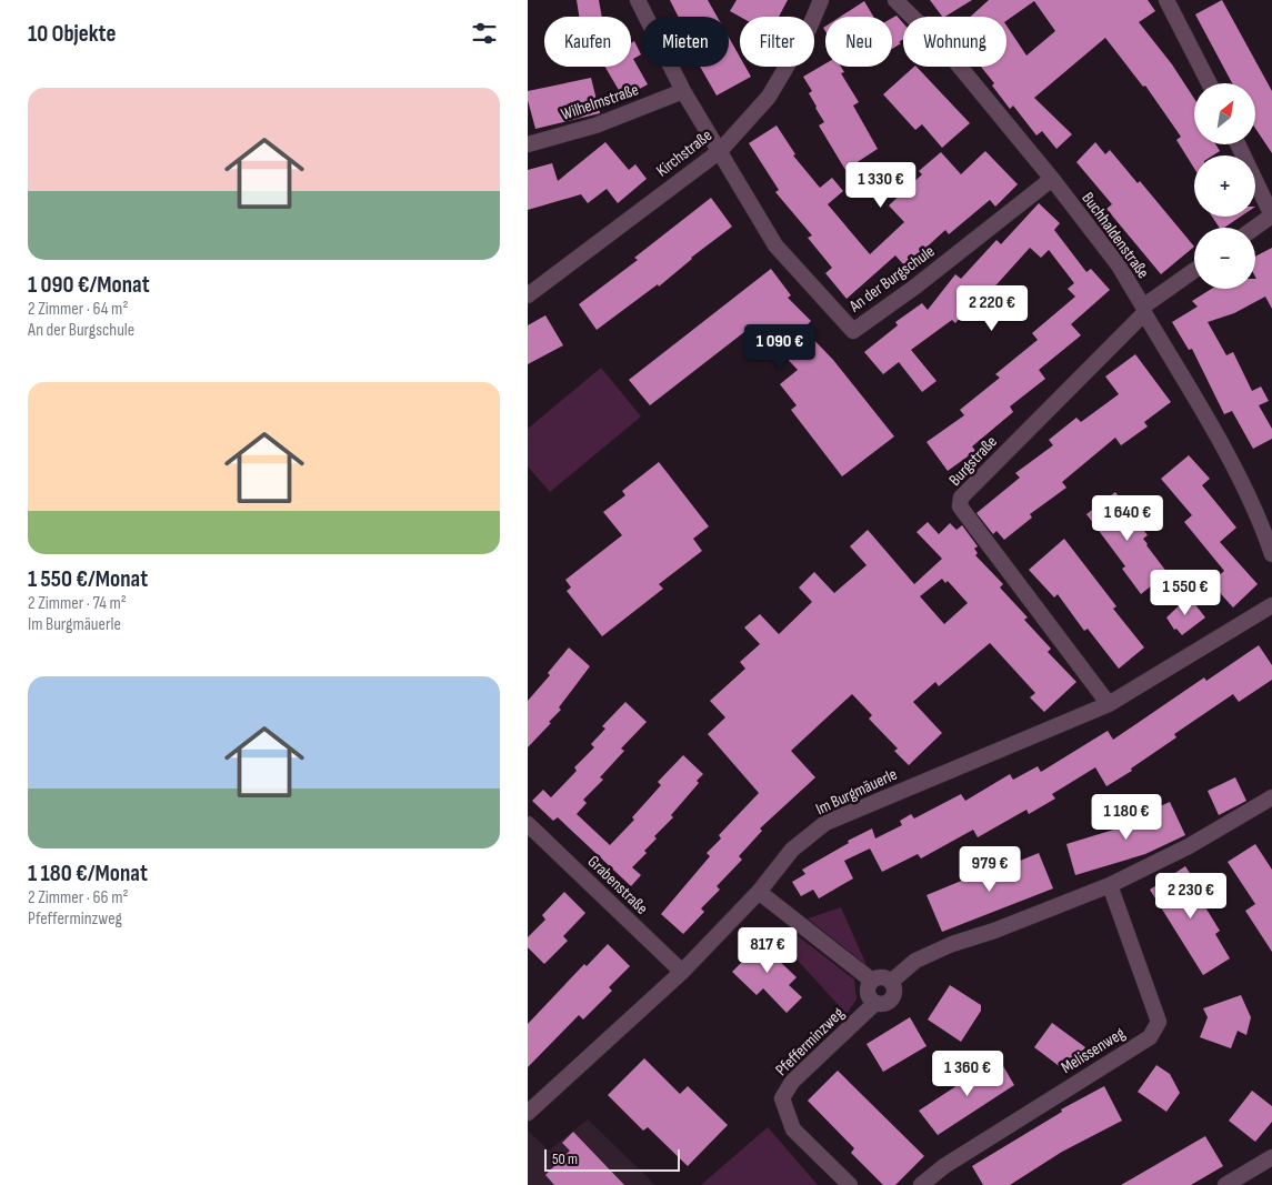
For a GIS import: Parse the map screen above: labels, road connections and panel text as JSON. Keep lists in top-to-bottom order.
{
  "streets": {
    "street": [
      "Wilhelmstraße",
      "Kirchstraße",
      "Buchhaldenstraße",
      "An der Burgschule",
      "Burgstraße",
      "Im Burgmäuerle",
      "Grabenstraße",
      "Pfefferminzweg",
      "Melissenweg"
    ]
  },
  "crossings": [
    ["Kirchstraße", "An der Burgschule"],
    ["Buchhaldenstraße", "An der Burgschule"],
    ["Buchhaldenstraße", "Burgstraße"],
    ["Burgstraße", "Im Burgmäuerle"],
    ["Im Burgmäuerle", "Grabenstraße"]
  ],
  "scale_bar": "50 m",
  "north": "top right",
  "page": {
    "heading": "10 Objekte",
    "chip": [
      "Kaufen",
      "Mieten",
      "Filter",
      "Neu",
      "Wohnung"
    ],
    "list": [
      {
        "name": "1 090 €/Monat",
        "note": "2 Zimmer · 64 m² · An der Burgschule"
      },
      {
        "name": "1 550 €/Monat",
        "note": "2 Zimmer · 74 m² · Im Burgmäuerle"
      },
      {
        "name": "1 180 €/Monat",
        "note": "2 Zimmer · 66 m² · Pfefferminzweg"
      }
    ],
    "map_buttons": ["+", "−"],
    "price": [
      "1 330 €",
      "2 220 €",
      "1 090 €",
      "1 640 €",
      "1 550 €",
      "1 180 €",
      "979 €",
      "2 230 €",
      "817 €",
      "1 360 €"
    ],
    "scale": "50 m"
  }
}
